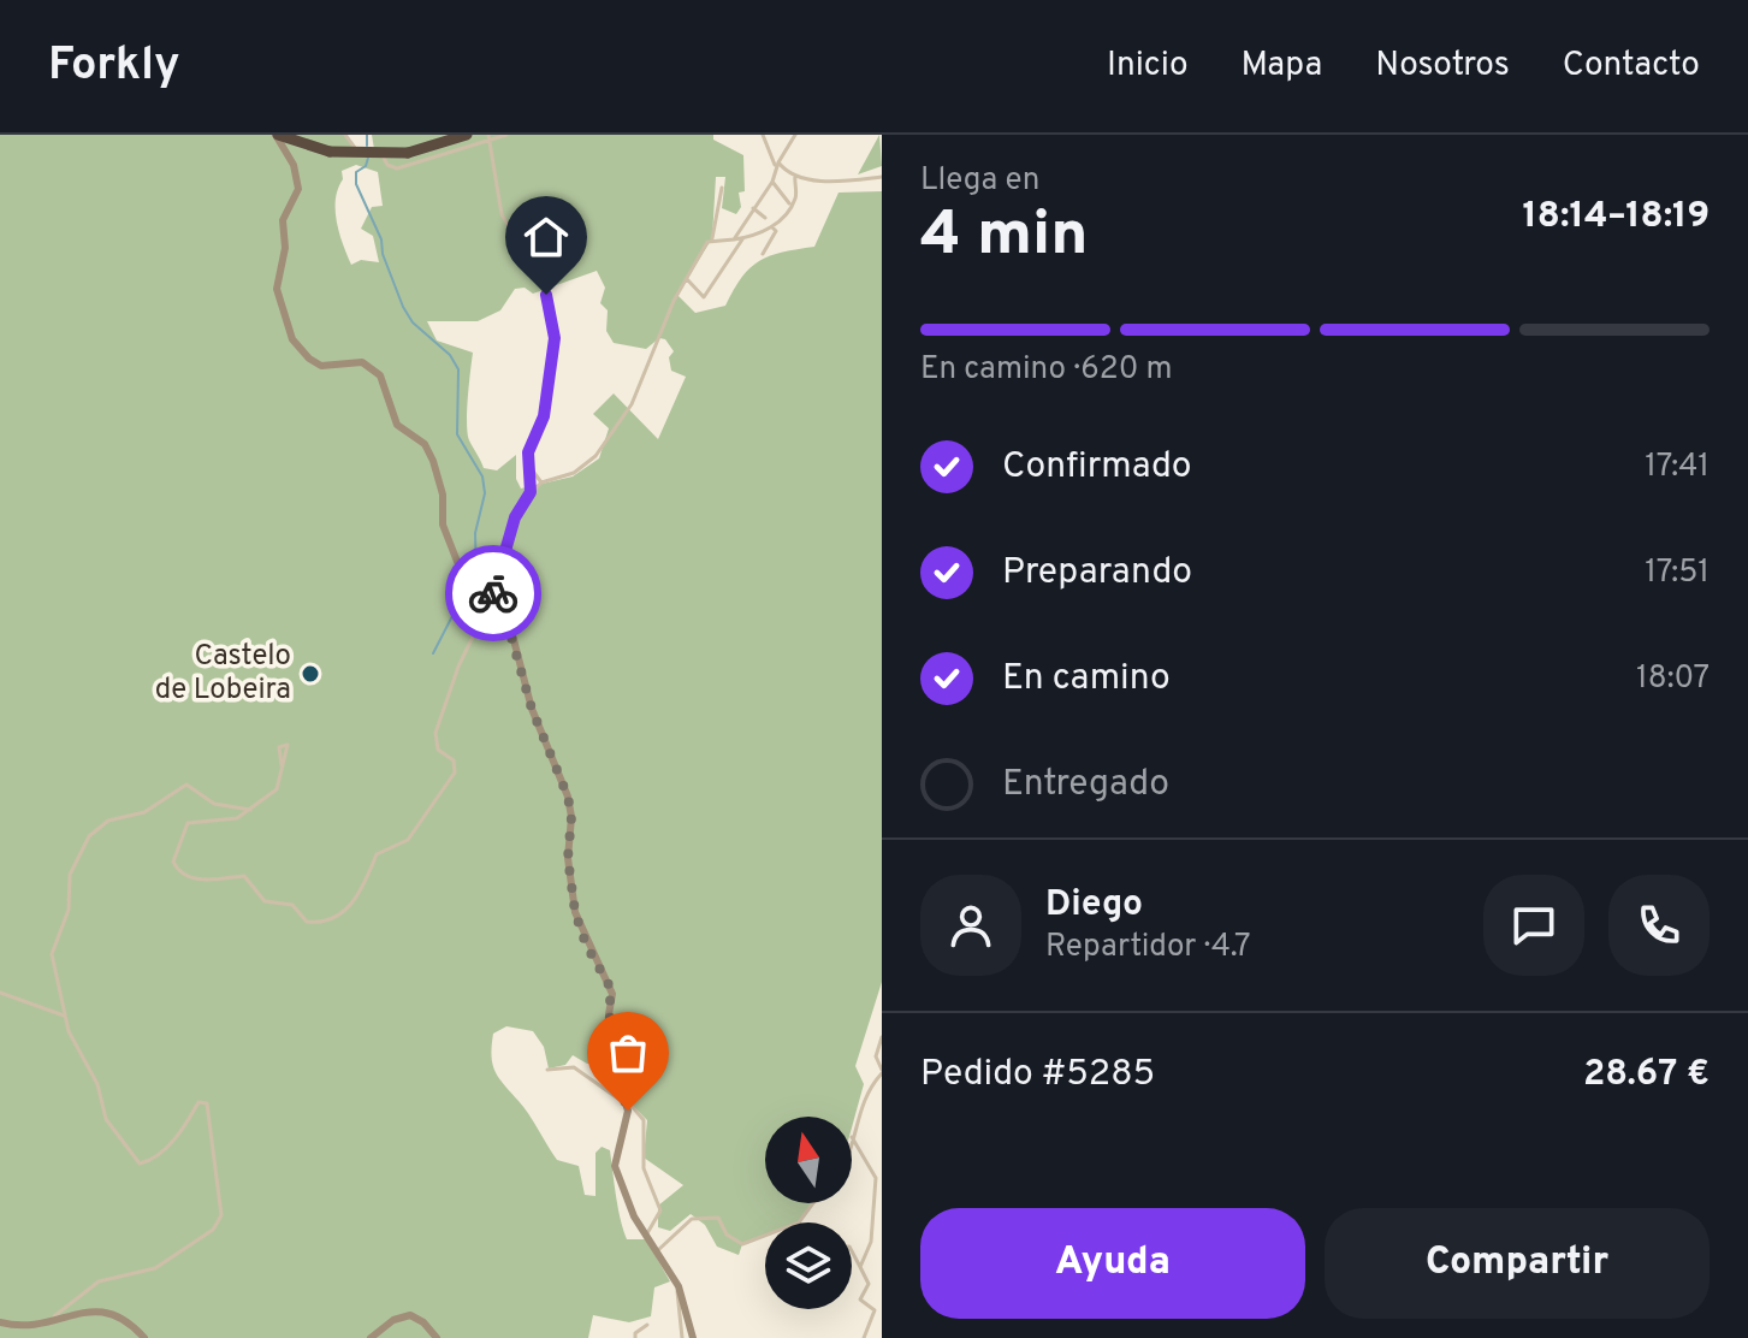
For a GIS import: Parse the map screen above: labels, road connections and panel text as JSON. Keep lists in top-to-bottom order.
{
  "places": ["Castelo de Lobeira"],
  "north": "top",
  "page": {
    "header": "Forkly",
    "nav": [
      "Inicio",
      "Mapa",
      "Nosotros",
      "Contacto"
    ],
    "heading": ["4 min", "Llega en", "18:14–18:19"],
    "panel": [
      "Diego",
      "Repartidor · 4.7",
      "Pedido #5285",
      "28.67 €"
    ],
    "bar": "En camino · 620 m",
    "list": [
      ["Confirmado", "17:41"],
      ["Preparando", "17:51"],
      ["En camino", "18:07"],
      "Entregado"
    ],
    "buttons": ["Ayuda", "Compartir"]
  }
}
